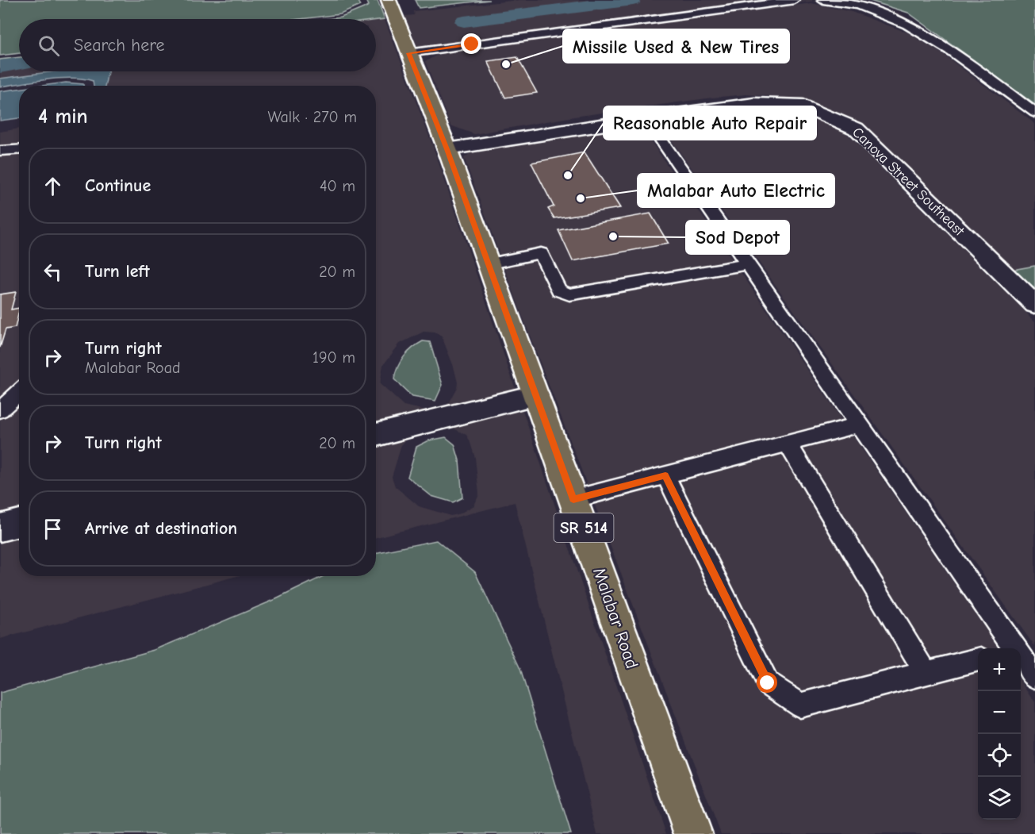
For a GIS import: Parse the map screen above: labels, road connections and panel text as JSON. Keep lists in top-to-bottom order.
{
  "streets": {
    "main road": ["SR 514", "Malabar Road"],
    "street": ["Canova Street Southeast"]
  },
  "crossings": [
    ["Canova Street Southeast", "Malabar Road"]
  ],
  "places": [
    "Missile Used & New Tires",
    "Reasonable Auto Repair",
    "Malabar Auto Electric",
    "Sod Depot"
  ],
  "page": {
    "search": "Search here",
    "heading": ["4 min", "Walk · 270 m"],
    "list": [
      ["Continue", "40 m"],
      ["Turn left", "20 m"],
      ["Turn right", "Malabar Road", "190 m"],
      ["Turn right", "20 m"],
      "Arrive at destination"
    ],
    "map_buttons": ["+", "−"]
  }
}
